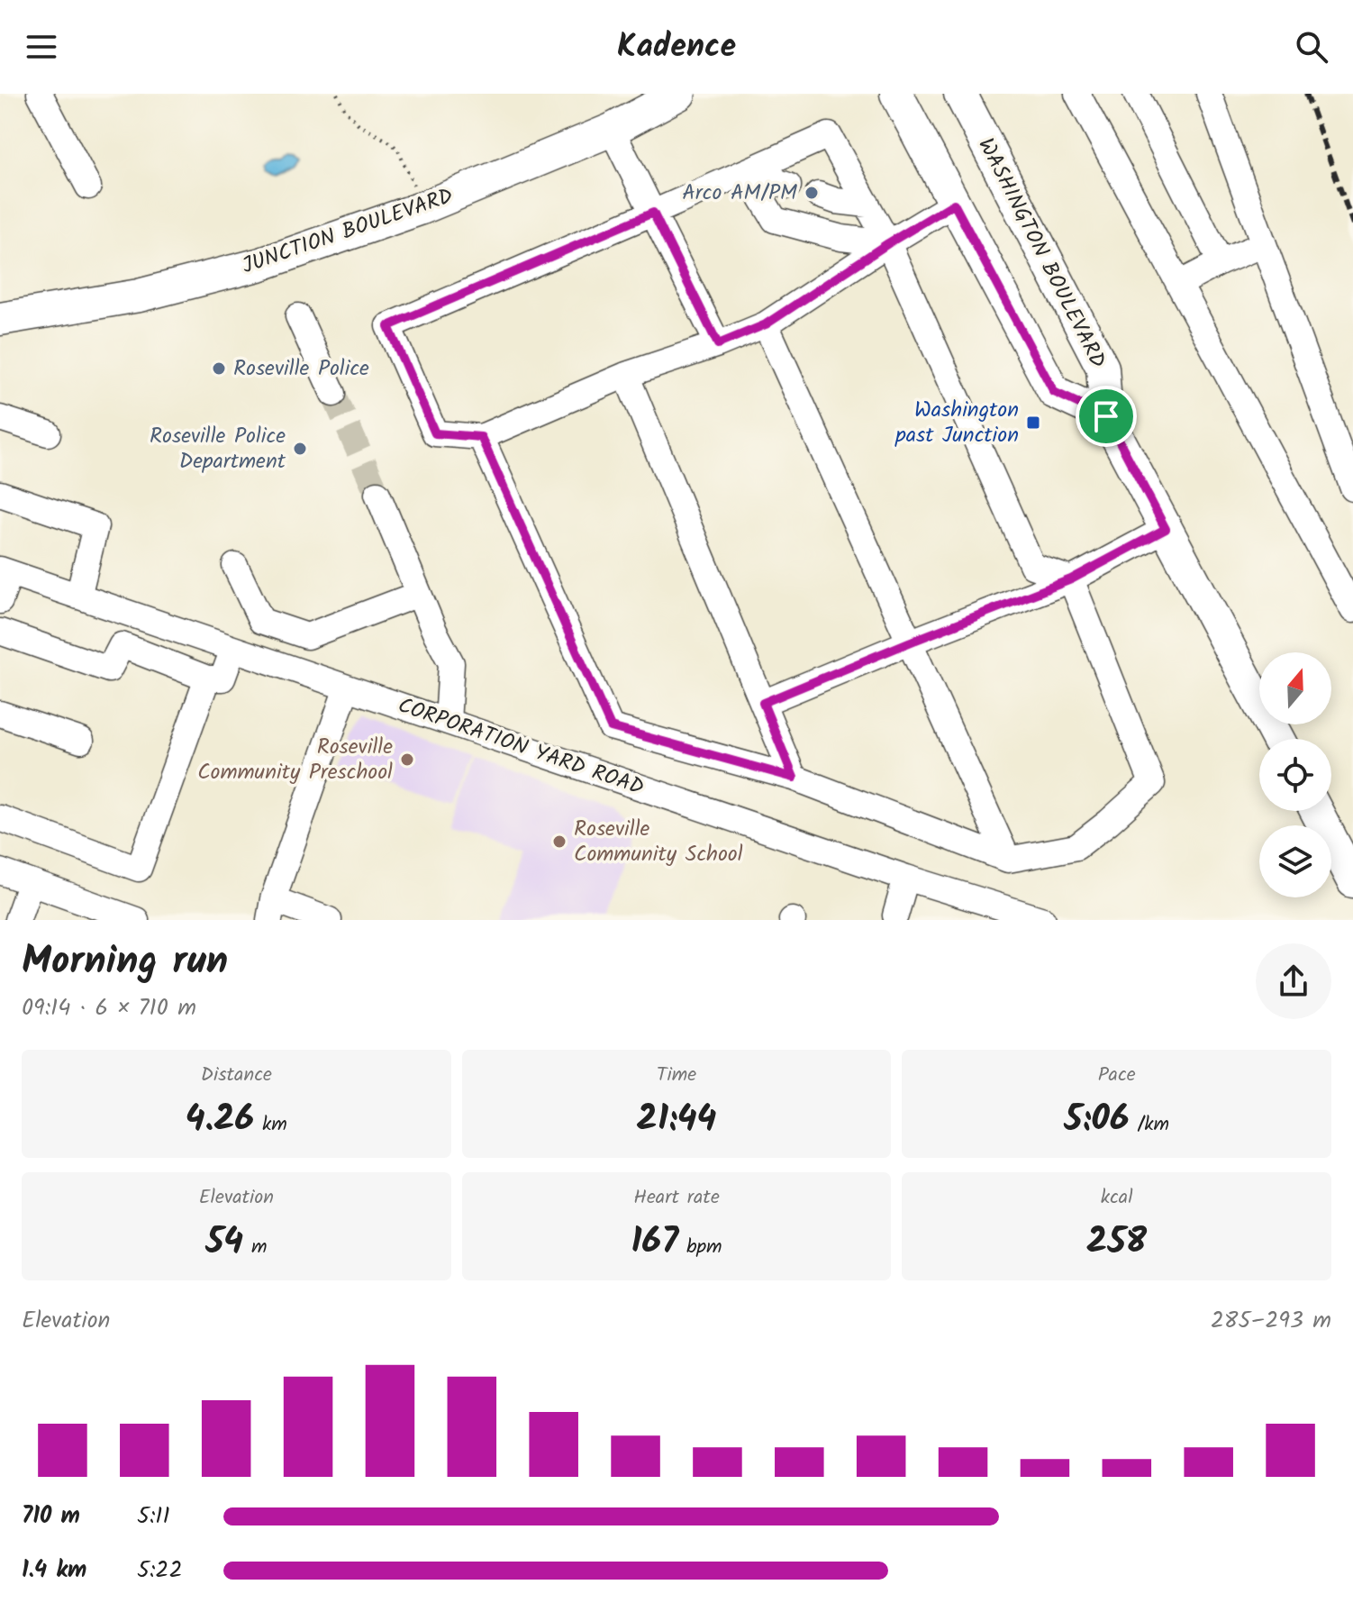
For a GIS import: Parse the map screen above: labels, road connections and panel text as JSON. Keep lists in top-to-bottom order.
{
  "streets": {
    "main road": ["JUNCTION BOULEVARD", "WASHINGTON BOULEVARD"],
    "street": ["CORPORATION YARD ROAD"]
  },
  "places": {
    "other": [
      "Arco AM/PM",
      "Roseville Police",
      "Roseville Police Department",
      "Roseville Community Preschool",
      "Roseville Community School"
    ],
    "transit": ["Washington past Junction"]
  },
  "north": "top",
  "page": {
    "header": "Kadence",
    "heading": ["Morning run", "09:14 · 6 × 710 m"],
    "stats": [
      ["Distance", "4.26 km"],
      ["Time", "21:44"],
      ["Pace", "5:06 /km"],
      ["Elevation", "54 m"],
      ["Heart rate", "167 bpm"],
      ["kcal", "258"]
    ],
    "chart": ["Elevation", "285–293 m"],
    "list": [
      {
        "name": "710 m",
        "note": "5:11"
      },
      {
        "name": "1.4 km",
        "note": "5:22"
      }
    ]
  }
}
